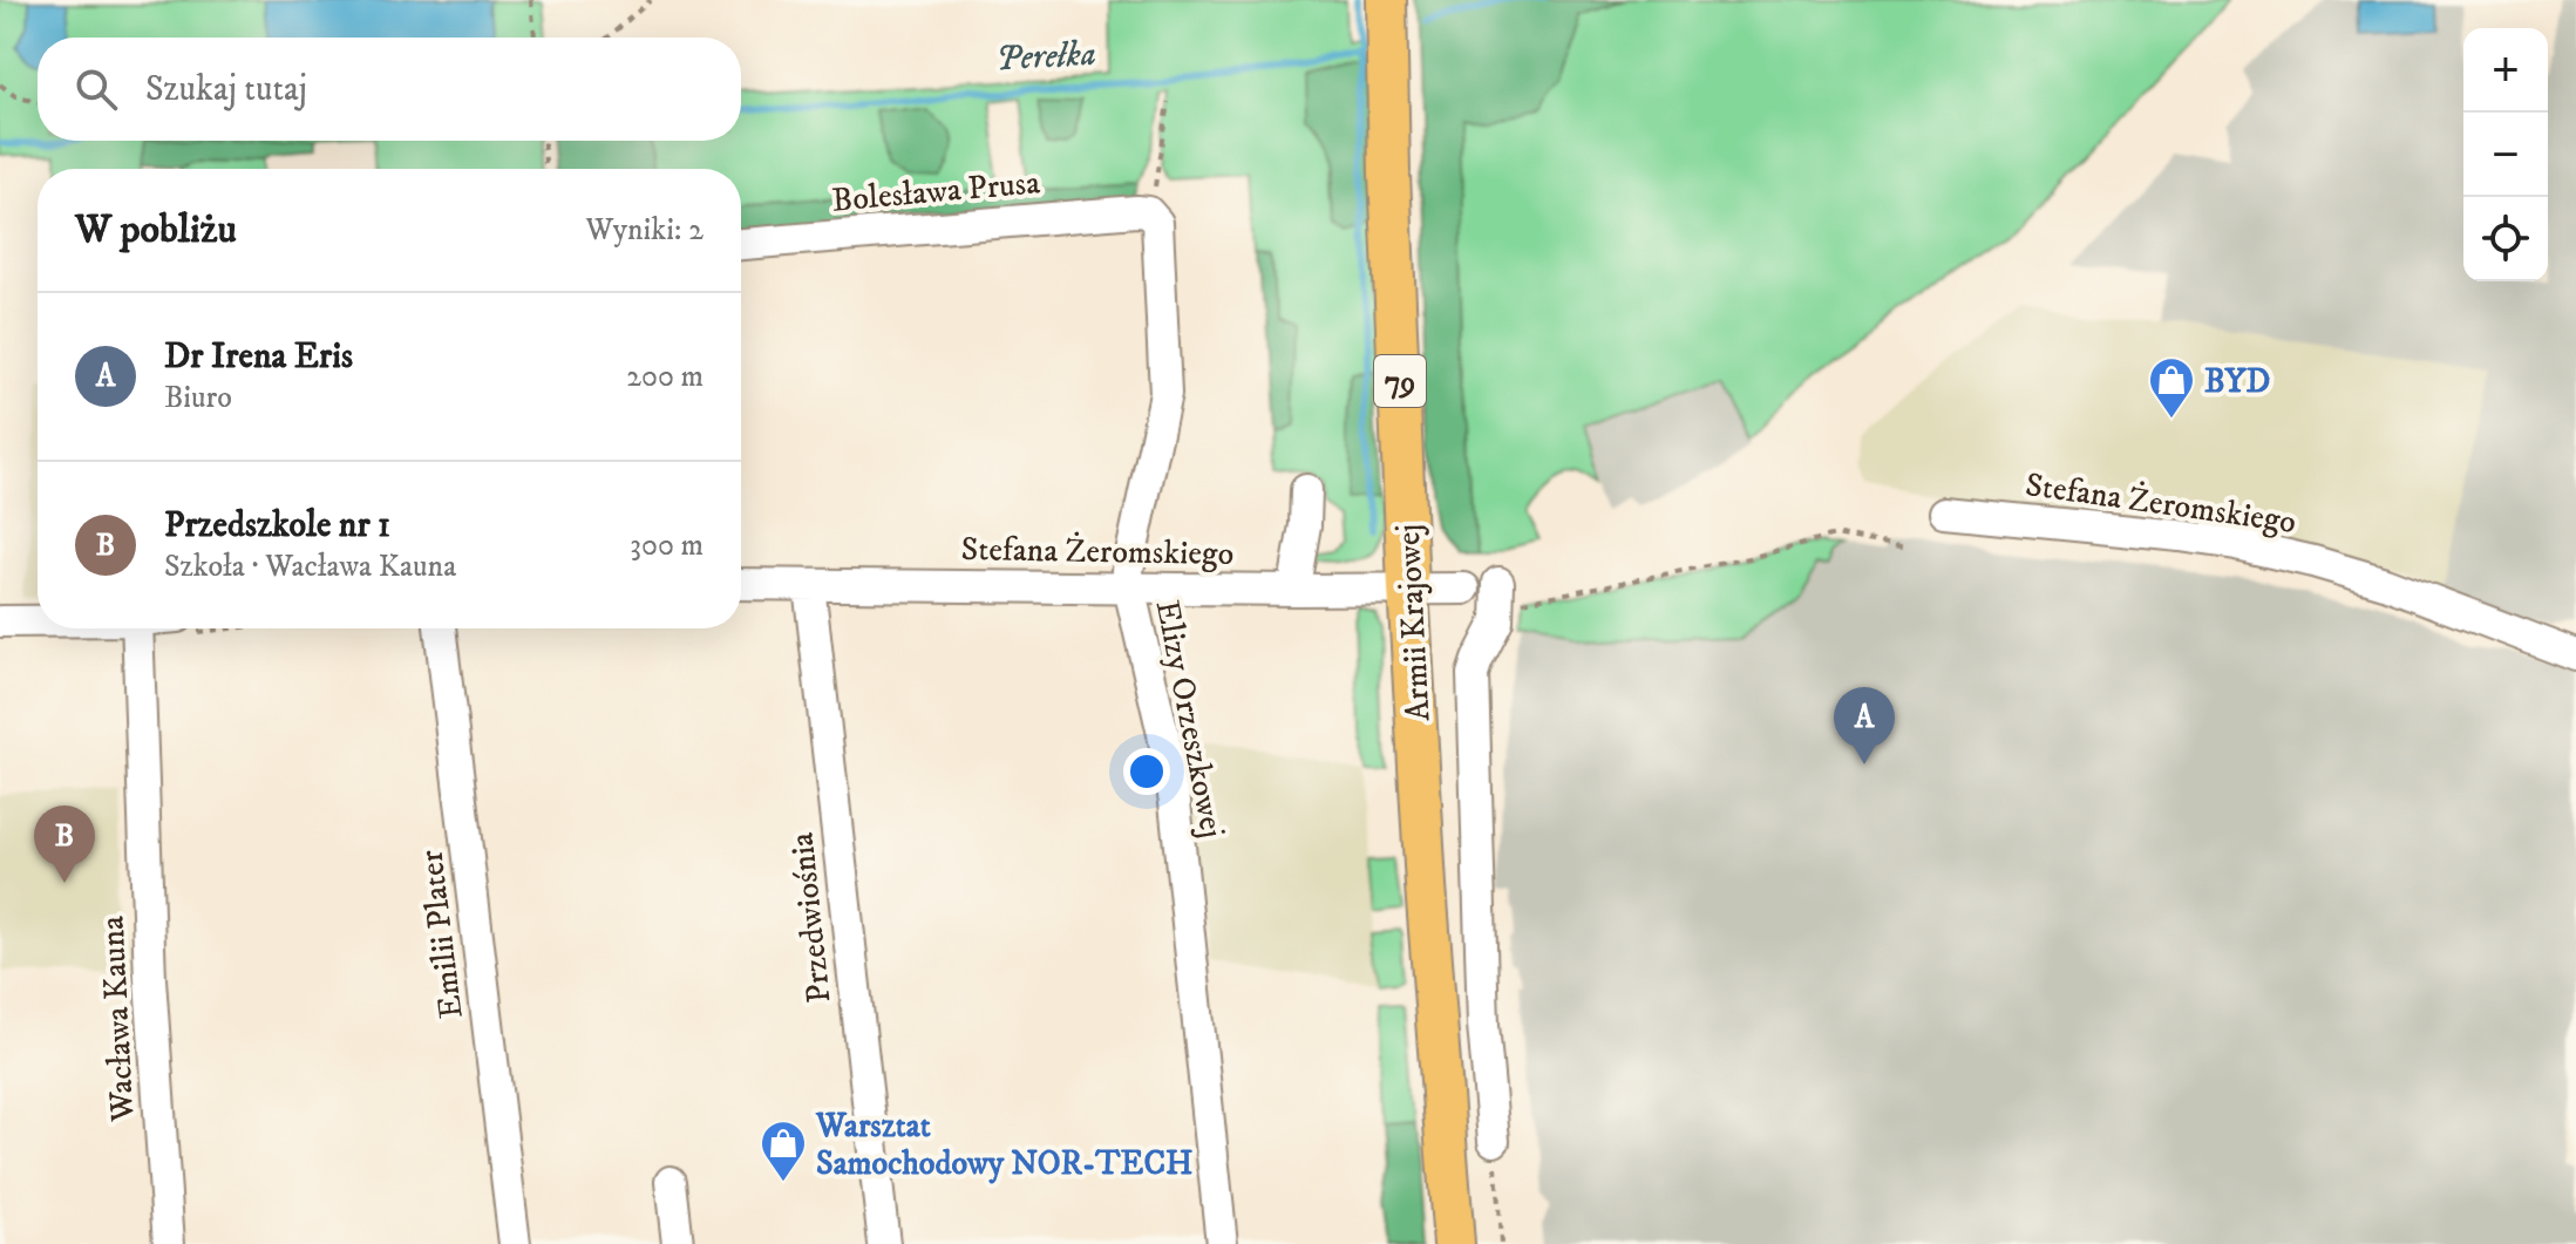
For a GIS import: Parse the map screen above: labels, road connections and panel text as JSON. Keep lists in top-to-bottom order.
{
  "streets": {
    "main road": ["79", "Armii Krajowej"],
    "street": [
      "Bolesława Prusa",
      "Stefana Żeromskiego",
      "Elizy Orzeszkowej",
      "Przedwiośnia",
      "Emilii Plater",
      "Wacława Kauna"
    ]
  },
  "crossings": [
    ["Bolesława Prusa", "Elizy Orzeszkowej"],
    ["Stefana Żeromskiego", "Armii Krajowej"],
    ["Stefana Żeromskiego", "Elizy Orzeszkowej"],
    ["Stefana Żeromskiego", "Przedwiośnia"]
  ],
  "water": ["Perełka"],
  "places": {
    "shop": ["BYD", "Warsztat Samochodowy NOR-TECH"]
  },
  "page": {
    "map_buttons": ["+", "−"],
    "search": "Szukaj tutaj",
    "heading": ["W pobliżu", "Wyniki: 2"],
    "list": [
      {
        "mark": "A",
        "name": "Dr Irena Eris",
        "note": "Biuro",
        "value": "200 m"
      },
      {
        "mark": "B",
        "name": "Przedszkole nr 1",
        "note": "Szkoła · Wacława Kauna",
        "value": "300 m"
      }
    ],
    "pins": ["A", "B"]
  }
}
